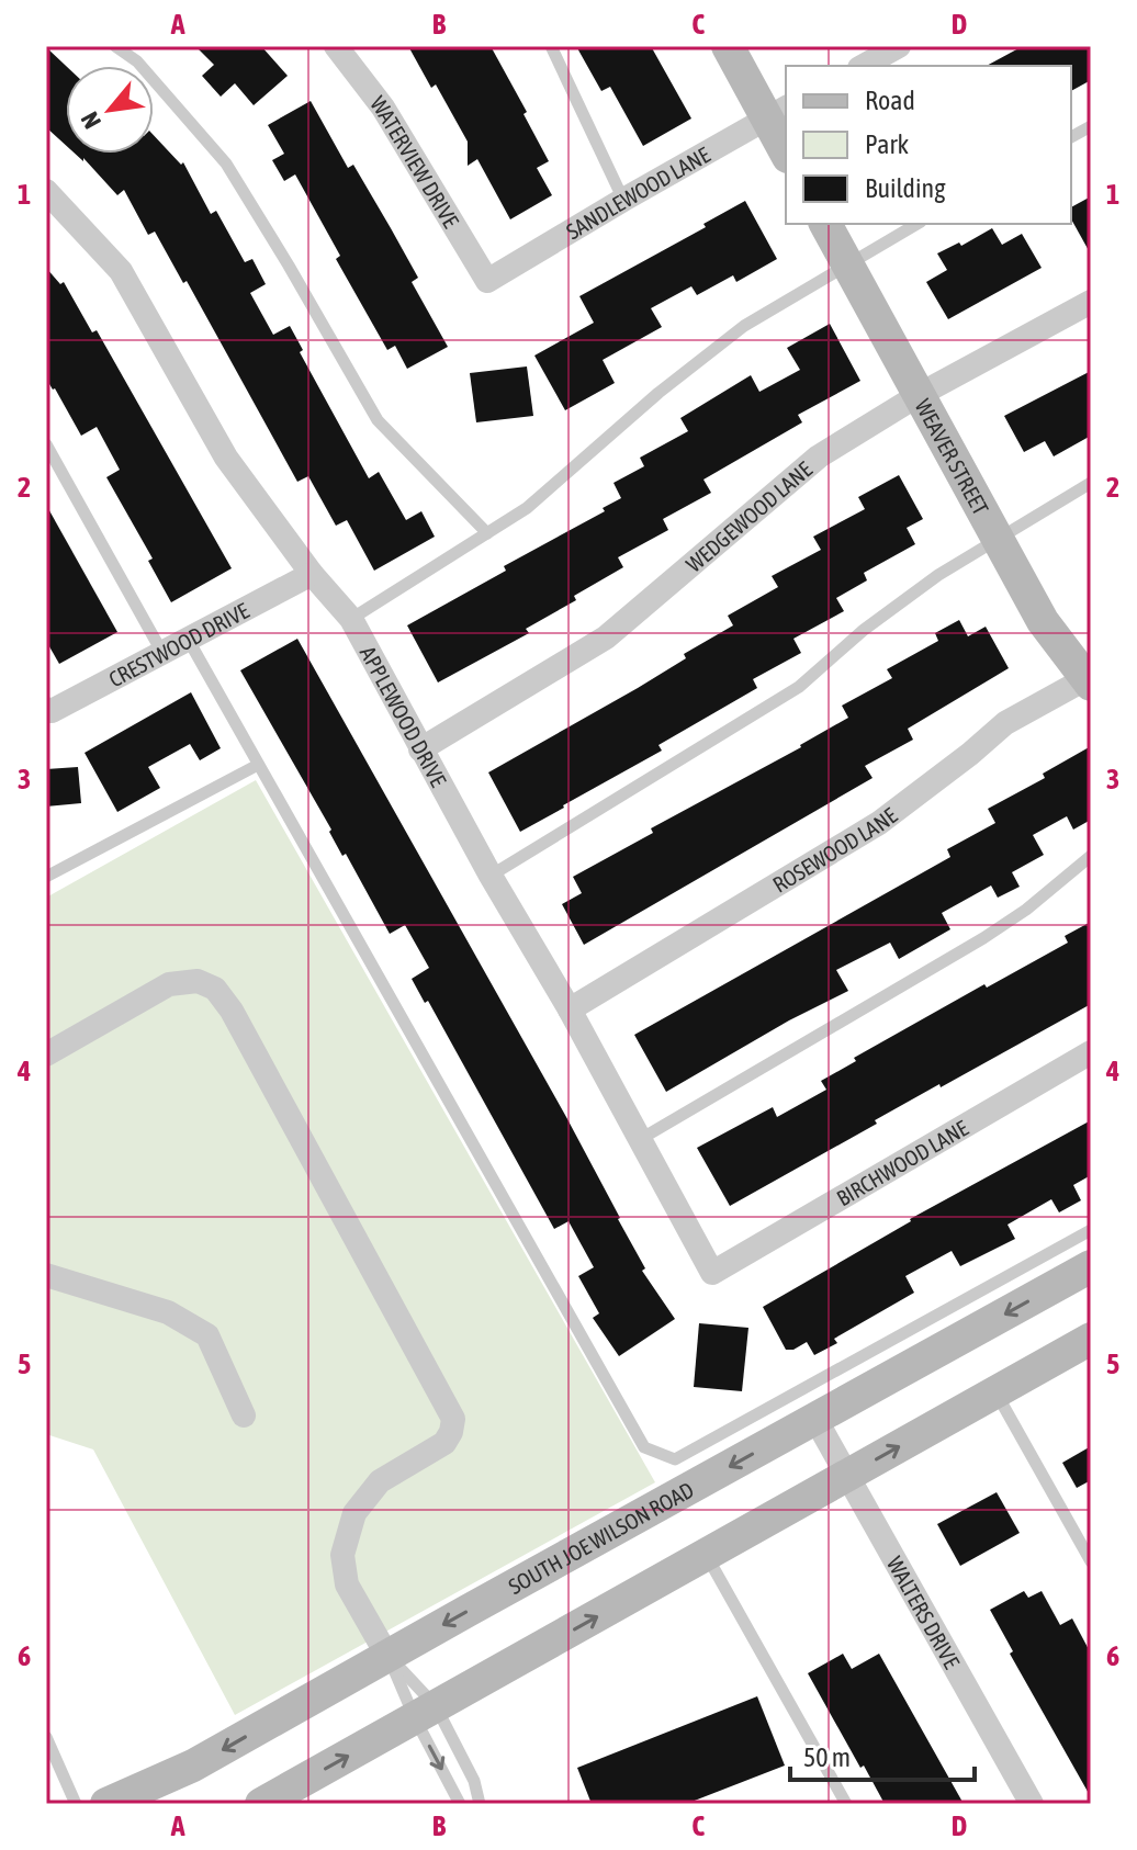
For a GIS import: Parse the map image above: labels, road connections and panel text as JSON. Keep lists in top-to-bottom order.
{
  "streets": {
    "main road": ["WEAVER STREET", "SOUTH JOE WILSON ROAD"],
    "street": [
      "WATERVIEW DRIVE",
      "SANDLEWOOD LANE",
      "WEDGEWOOD LANE",
      "CRESTWOOD DRIVE",
      "APPLEWOOD DRIVE",
      "ROSEWOOD LANE",
      "BIRCHWOOD LANE",
      "WALTERS DRIVE"
    ]
  },
  "crossings": [
    ["WATERVIEW DRIVE", "SANDLEWOOD LANE"],
    ["WEAVER STREET", "WEDGEWOOD LANE"],
    ["WEAVER STREET", "ROSEWOOD LANE"],
    ["WEDGEWOOD LANE", "APPLEWOOD DRIVE"],
    ["CRESTWOOD DRIVE", "APPLEWOOD DRIVE"],
    ["APPLEWOOD DRIVE", "ROSEWOOD LANE"],
    ["APPLEWOOD DRIVE", "BIRCHWOOD LANE"],
    ["SOUTH JOE WILSON ROAD", "WALTERS DRIVE"]
  ],
  "legend": ["Road", "Park", "Building"],
  "scale_bar": "50 m",
  "north": "bottom left",
  "grid": {
    "columns": [
      "A",
      "B",
      "C",
      "D"
    ],
    "rows": [
      "1",
      "2",
      "3",
      "4",
      "5",
      "6"
    ]
  }
}
